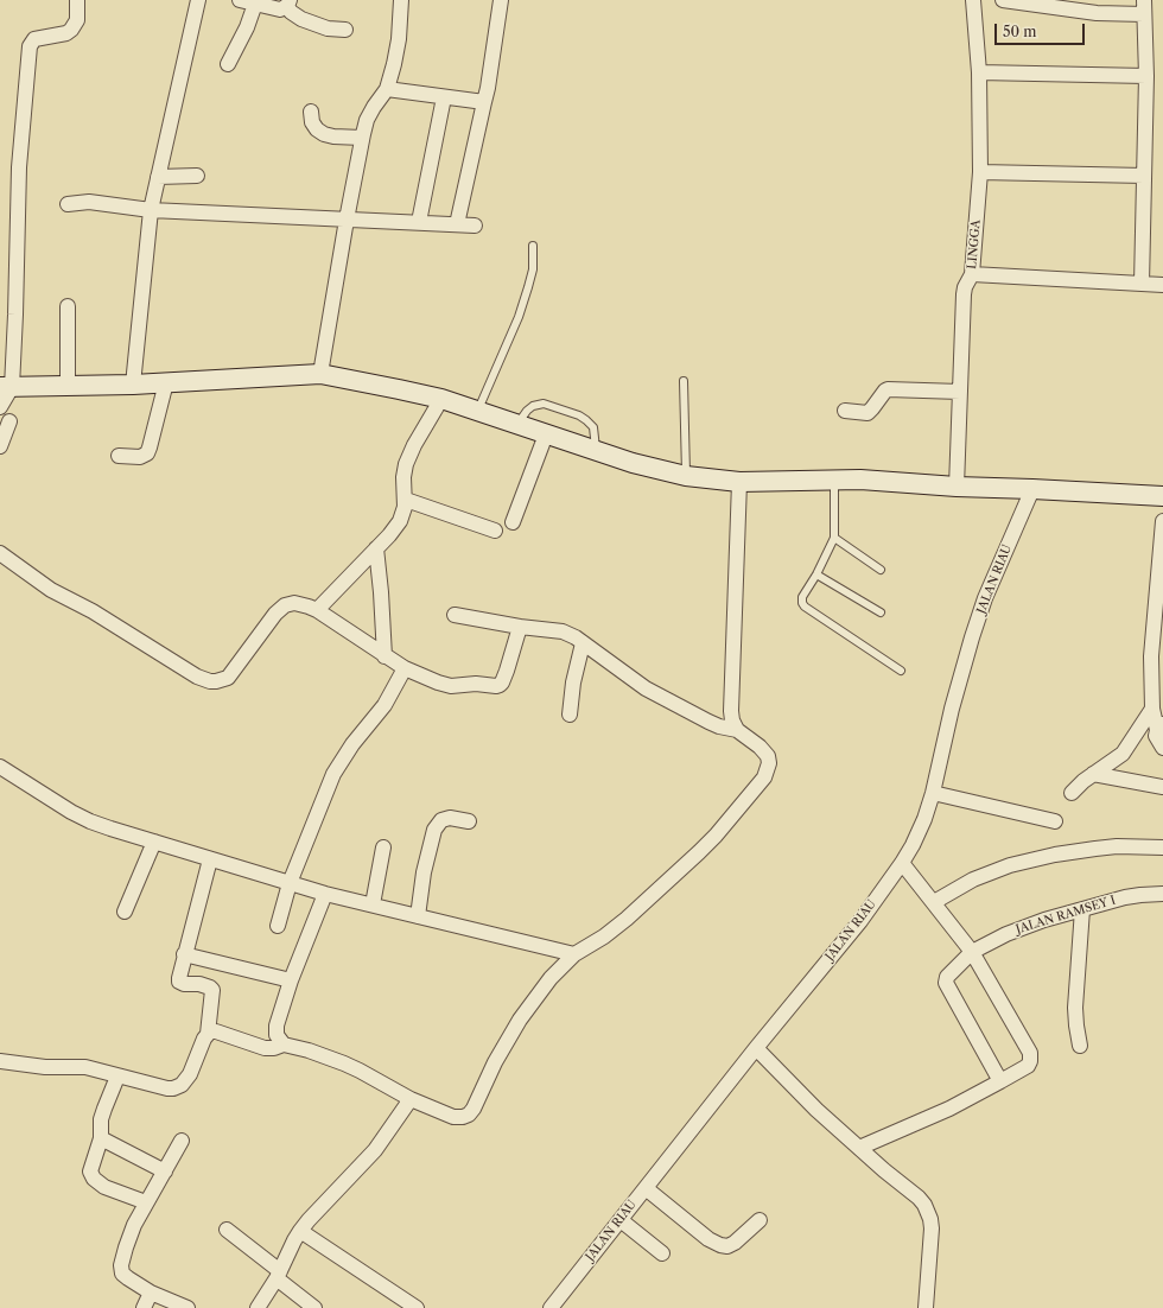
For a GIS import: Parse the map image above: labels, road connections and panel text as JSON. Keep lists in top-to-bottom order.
{
  "streets": {
    "street": ["LINGGA", "JALAN RIAU", "JALAN RAMSEY I"]
  },
  "scale_bar": "50 m"
}
